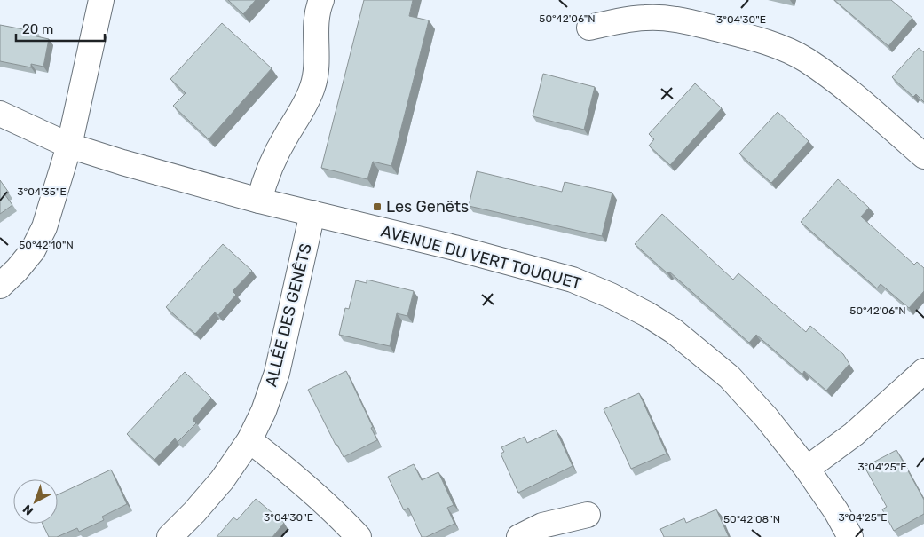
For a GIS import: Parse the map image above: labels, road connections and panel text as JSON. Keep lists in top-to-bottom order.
{
  "streets": {
    "street": ["AVENUE DU VERT TOUQUET", "ALLÉE DES GENÊTS"]
  },
  "crossings": [
    ["AVENUE DU VERT TOUQUET", "ALLÉE DES GENÊTS"]
  ],
  "places": {
    "transit": ["Les Genêts"]
  },
  "scale_bar": "20 m",
  "north": "bottom left",
  "coordinates": [
    "50°42'06\"N",
    "3°04'30\"E",
    "3°04'35\"E",
    "50°42'10\"N",
    "3°04'25\"E",
    "50°42'08\"N"
  ]
}
